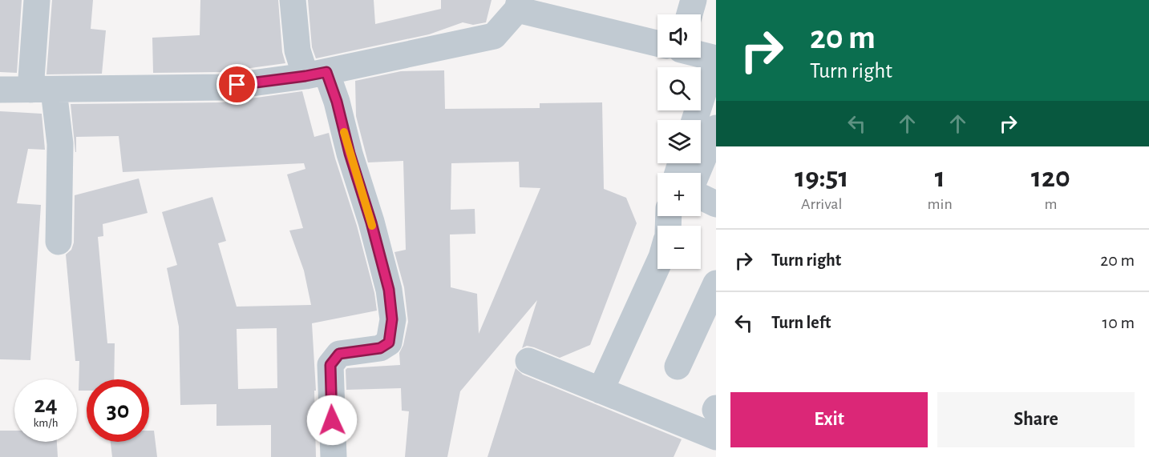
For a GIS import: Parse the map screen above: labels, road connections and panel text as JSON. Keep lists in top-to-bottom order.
{
  "page": {
    "turn": ["20 m", "Turn right"],
    "map_buttons": ["+", "−"],
    "eta": [
      "19:51",
      "Arrival",
      "1",
      "min",
      "120",
      "m"
    ],
    "list": [
      {
        "name": "Turn right",
        "value": "20 m"
      },
      {
        "name": "Turn left",
        "value": "10 m"
      }
    ],
    "speed": "24 km/h",
    "limit": "30",
    "buttons": ["Exit", "Share"]
  }
}
